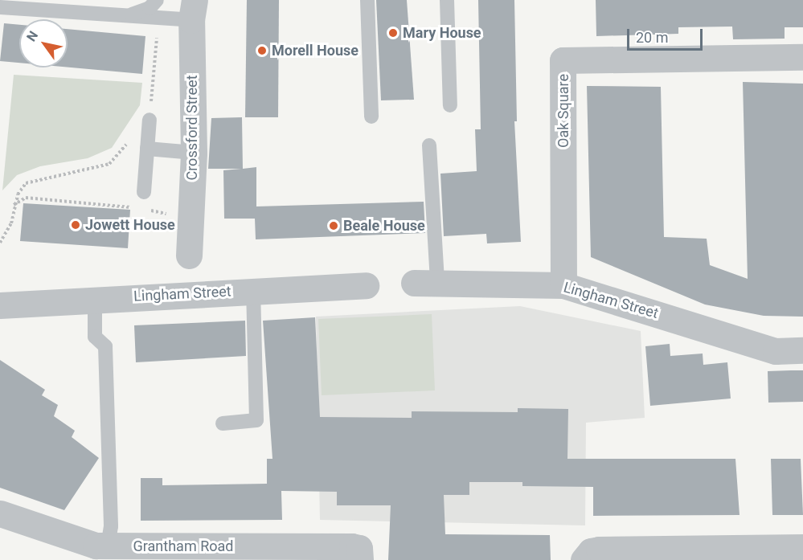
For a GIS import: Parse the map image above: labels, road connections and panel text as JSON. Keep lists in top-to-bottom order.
{
  "streets": {
    "street": [
      "Oak Square",
      "Crossford Street",
      "Lingham Street",
      "Grantham Road"
    ]
  },
  "crossings": [
    ["Oak Square", "Lingham Street"],
    ["Crossford Street", "Lingham Street"]
  ],
  "places": [
    "Mary House",
    "Morell House",
    "Jowett House",
    "Beale House"
  ],
  "scale_bar": "20 m",
  "north": "top left"
}
